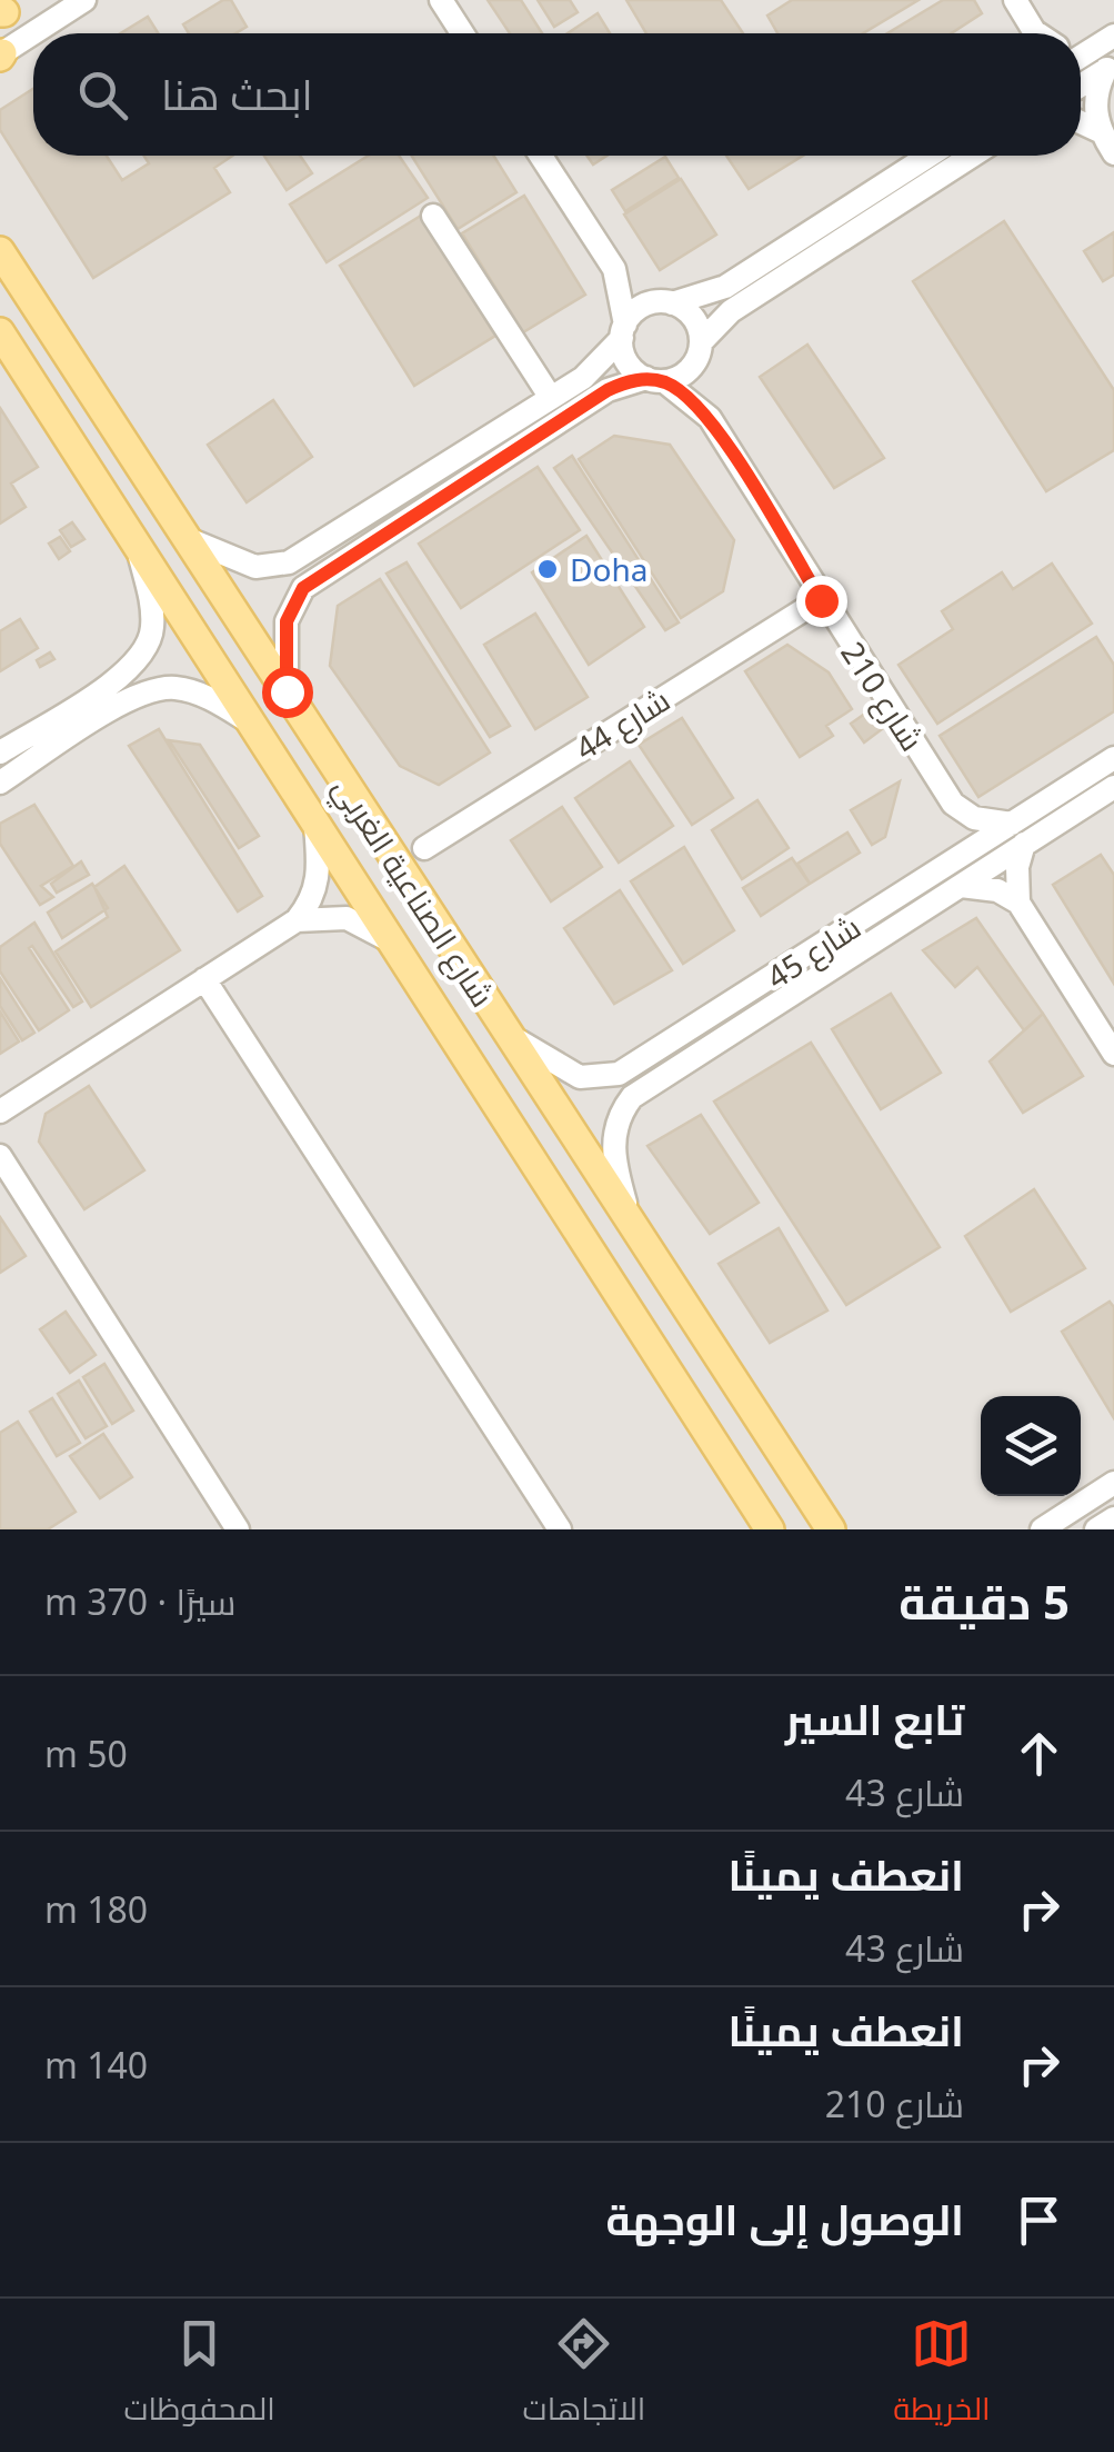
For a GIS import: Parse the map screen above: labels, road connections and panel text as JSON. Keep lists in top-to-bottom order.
{
  "streets": {
    "main road": ["شارع الصناعية الغربي"],
    "street": ["شارع 210", "شارع 44", "شارع 45"]
  },
  "crossings": [
    ["شارع 210", "شارع 44"],
    ["شارع الصناعية الغربي", "شارع 45"]
  ],
  "places": ["Doha"],
  "page": {
    "search": "ابحث هنا",
    "heading": ["5 دقيقة", "سيرًا · 370 m"],
    "list": [
      ["تابع السير", "شارع 43", "50 m"],
      ["انعطف يمينًا", "شارع 43", "180 m"],
      ["انعطف يمينًا", "شارع 210", "140 m"],
      "الوصول إلى الوجهة"
    ],
    "nav": ["الخريطة", "الاتجاهات", "المحفوظات"]
  }
}
